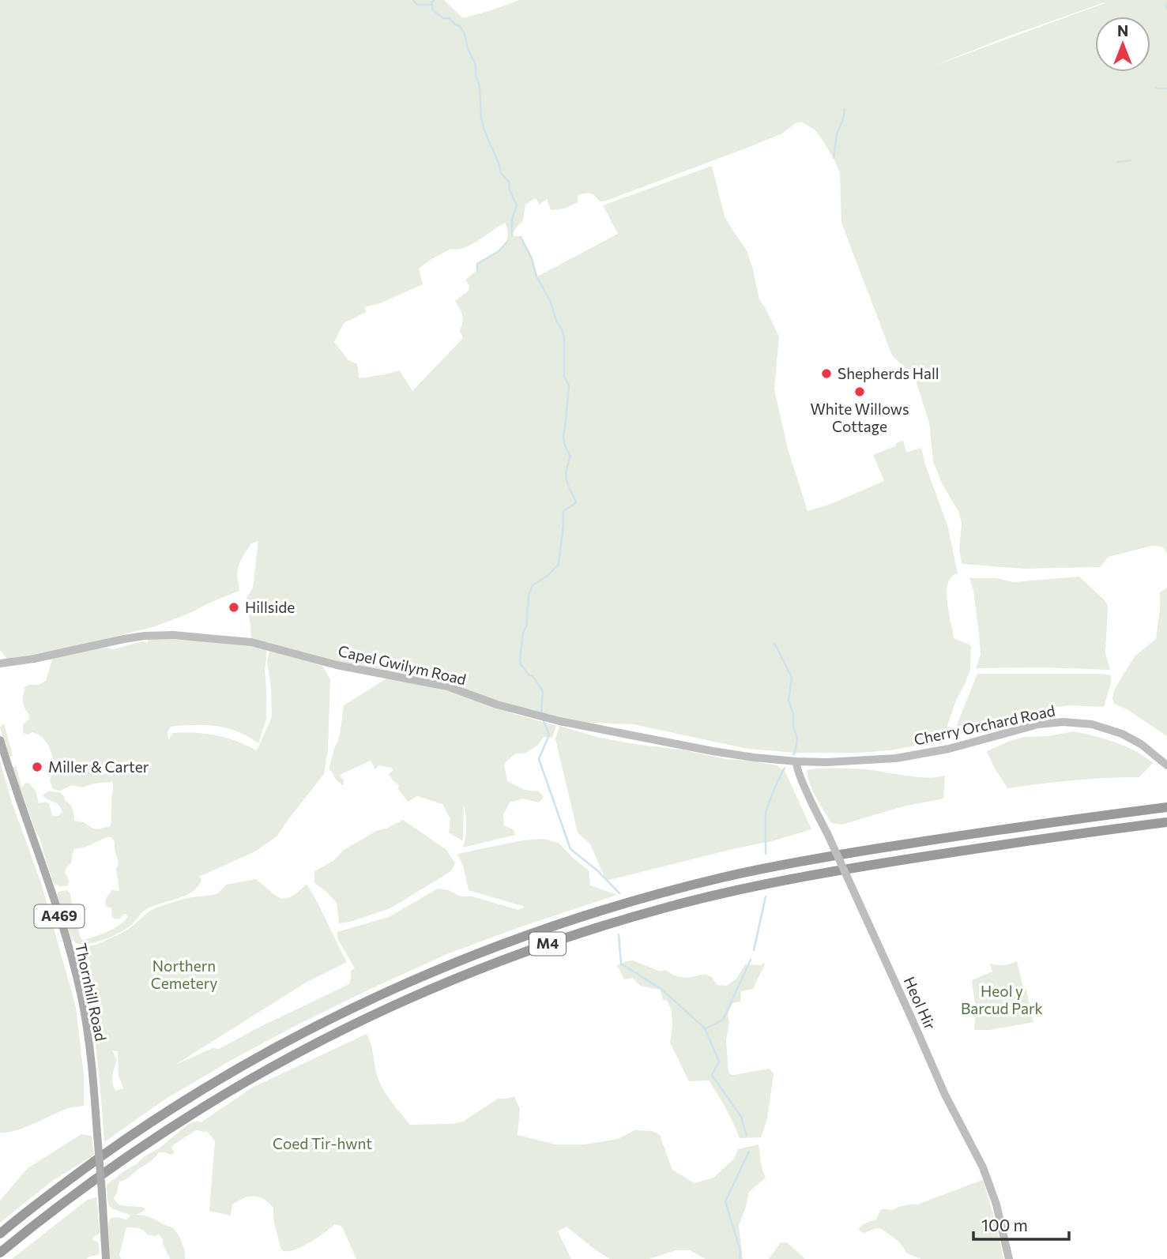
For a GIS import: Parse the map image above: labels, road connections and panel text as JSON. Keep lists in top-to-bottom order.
{
  "streets": {
    "highway": ["M4"],
    "main road": ["A469", "Thornhill Road"],
    "street": ["Capel Gwilym Road", "Cherry Orchard Road", "Heol Hir"]
  },
  "crossings": [
    ["Capel Gwilym Road", "Cherry Orchard Road"],
    ["Capel Gwilym Road", "Heol Hir"],
    ["Cherry Orchard Road", "Heol Hir"]
  ],
  "parks": ["Northern Cemetery", "Heol y Barcud Park", "Coed Tir-hwnt"],
  "places": [
    "Shepherds Hall",
    "White Willows Cottage",
    "Hillside",
    "Miller & Carter"
  ],
  "scale_bar": "100 m",
  "north": "top"
}
